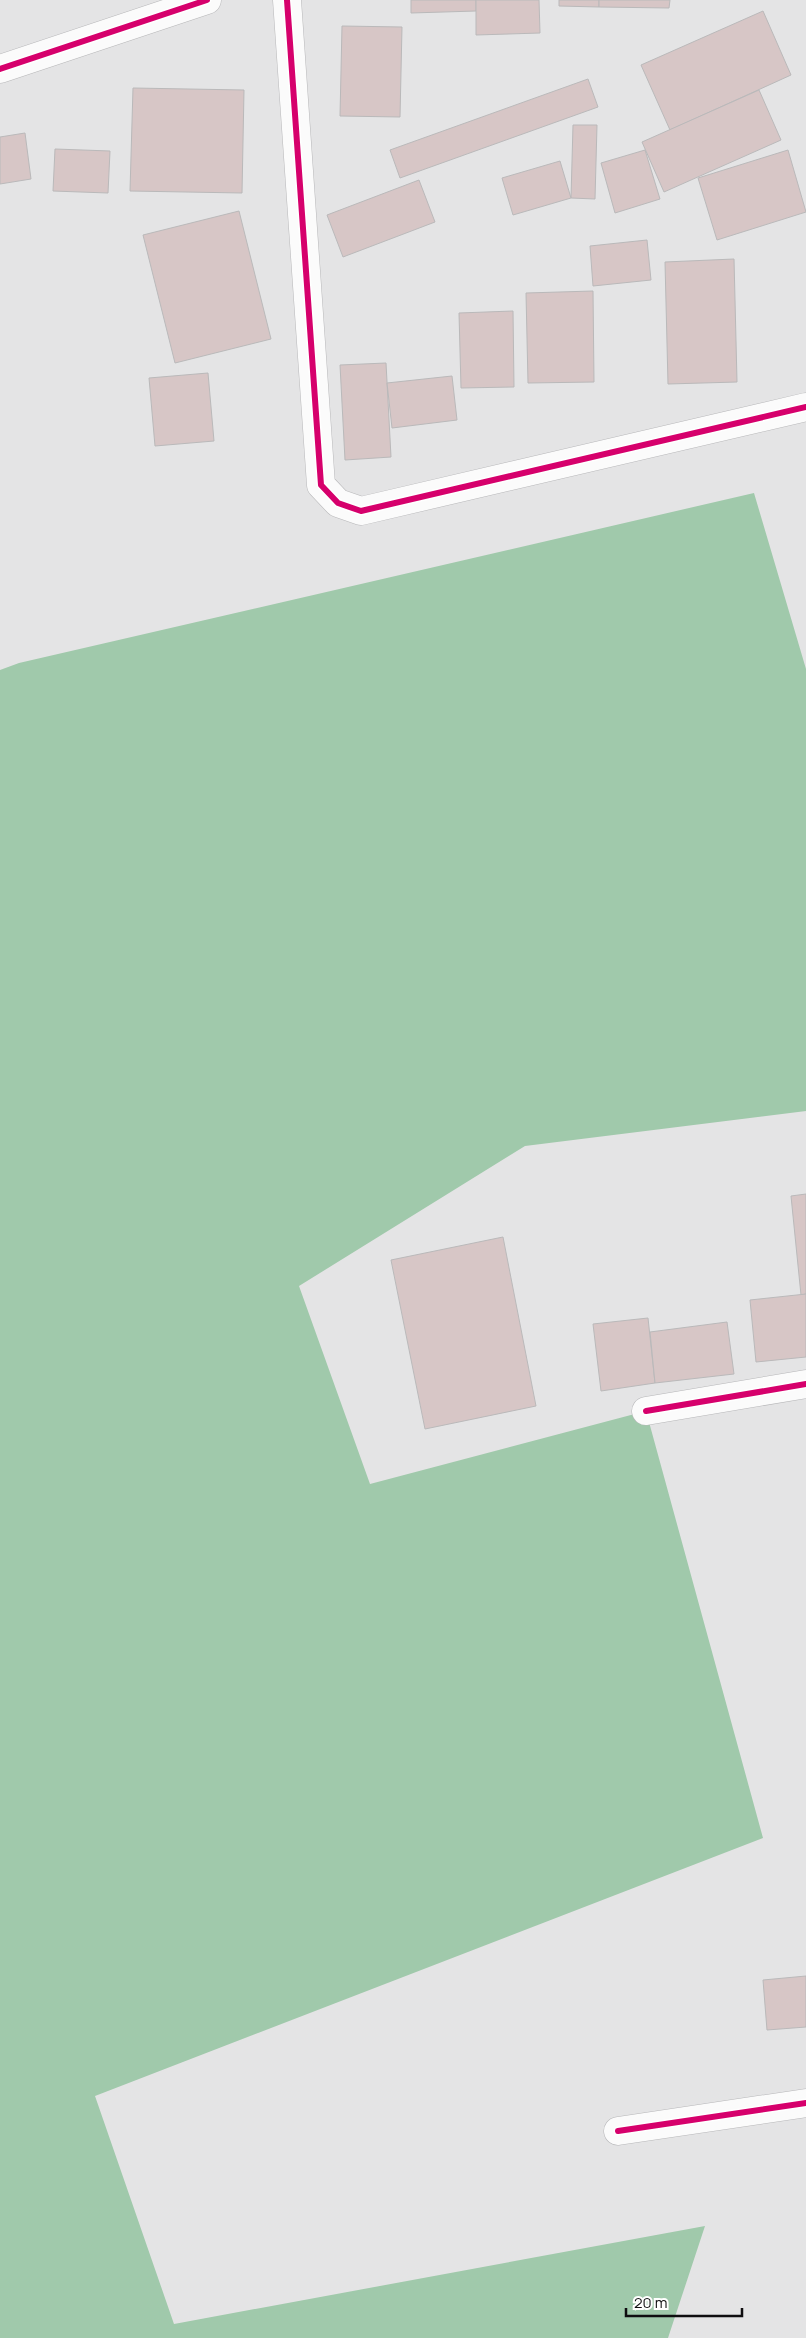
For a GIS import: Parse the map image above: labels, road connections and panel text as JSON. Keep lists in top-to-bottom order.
{
  "scale_bar": "20 m"
}
